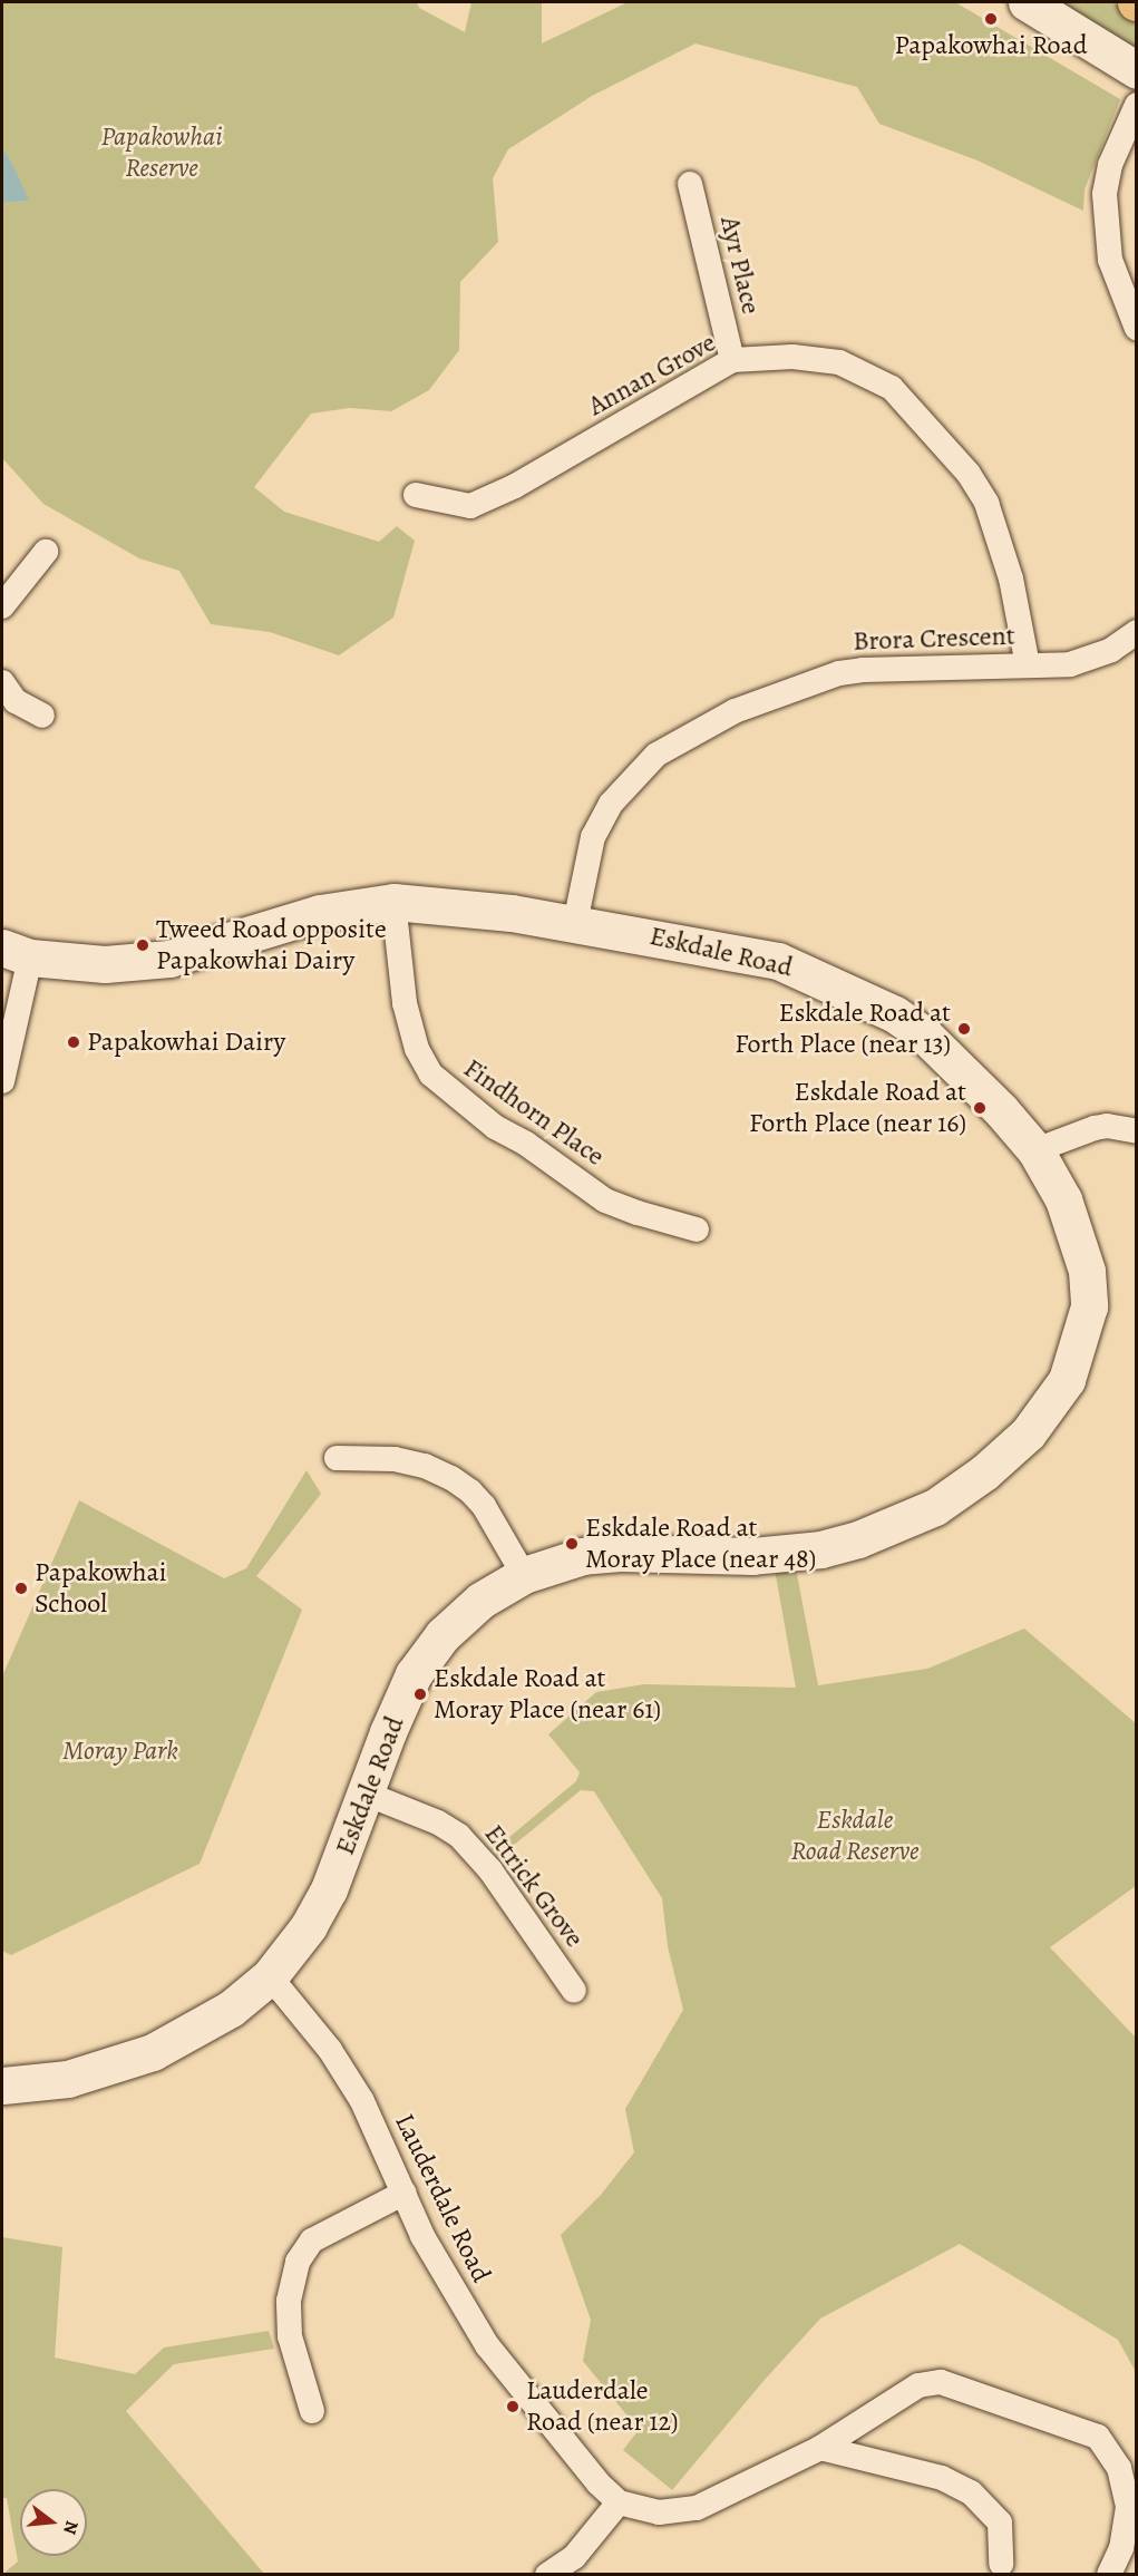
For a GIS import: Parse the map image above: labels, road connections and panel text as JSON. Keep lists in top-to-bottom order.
{
  "streets": {
    "street": [
      "Ayr Place",
      "Annan Grove",
      "Brora Crescent",
      "Eskdale Road",
      "Findhorn Place",
      "Ettrick Grove",
      "Lauderdale Road"
    ]
  },
  "crossings": [
    ["Ayr Place", "Annan Grove"],
    ["Annan Grove", "Brora Crescent"],
    ["Brora Crescent", "Eskdale Road"],
    ["Eskdale Road", "Findhorn Place"],
    ["Eskdale Road", "Ettrick Grove"],
    ["Eskdale Road", "Lauderdale Road"]
  ],
  "parks": ["Papakowhai Reserve", "Moray Park", "Eskdale Road Reserve"],
  "places": [
    "Papakowhai Road",
    "Tweed Road opposite Papakowhai Dairy",
    "Eskdale Road at Forth Place (near 13)",
    "Papakowhai Dairy",
    "Eskdale Road at Forth Place (near 16)",
    "Eskdale Road at Moray Place (near 48)",
    "Papakowhai School",
    "Eskdale Road at Moray Place (near 61)",
    "Lauderdale Road (near 12)"
  ],
  "north": "right"
}
